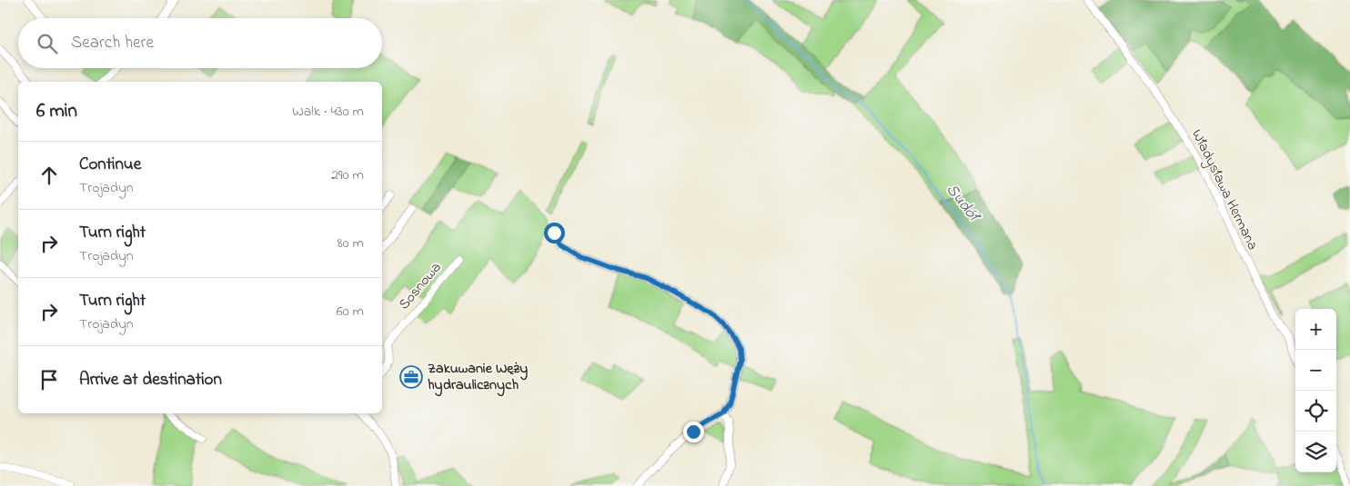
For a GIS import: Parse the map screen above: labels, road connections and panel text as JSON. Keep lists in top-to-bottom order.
{
  "streets": {
    "street": ["Władysława Hermana", "Sosnowa"]
  },
  "water": ["Sudół"],
  "places": {
    "office": ["Zakuwanie Węży hydraulicznych"]
  },
  "page": {
    "search": "Search here",
    "heading": ["6 min", "Walk · 430 m"],
    "list": [
      ["Continue", "Trojadyn", "290 m"],
      ["Turn right", "Trojadyn", "80 m"],
      ["Turn right", "Trojadyn", "60 m"],
      "Arrive at destination"
    ],
    "map_buttons": ["+", "−"]
  }
}
